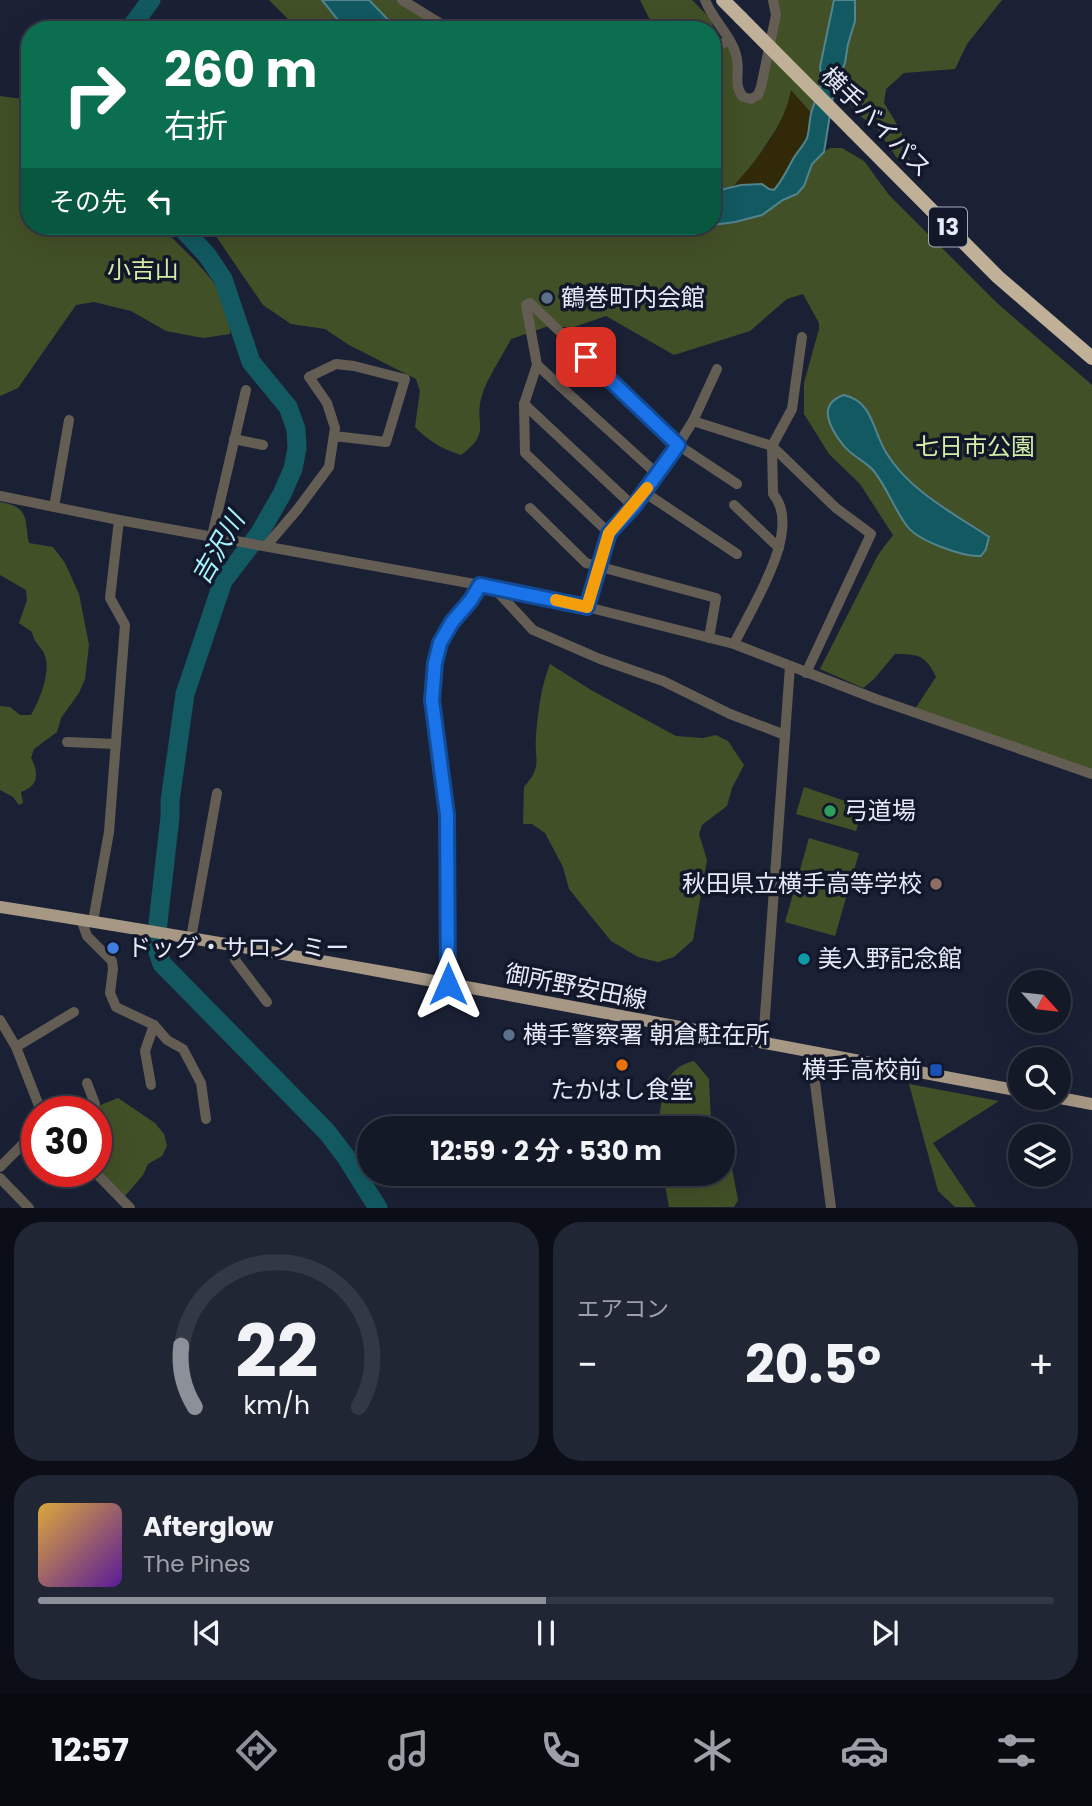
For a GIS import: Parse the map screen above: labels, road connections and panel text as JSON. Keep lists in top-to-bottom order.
{
  "streets": {
    "highway": ["横手バイパス", "13"],
    "main road": ["御所野安田線"]
  },
  "water": ["吉沢川"],
  "parks": ["小吉山", "七日市公園"],
  "places": {
    "other": [
      "鶴巻町内会館",
      "弓道場",
      "秋田県立横手高等学校",
      "ドッグ・サロン ミー",
      "美入野記念館",
      "横手警察署 朝倉駐在所",
      "たかはし食堂"
    ],
    "transit": ["横手高校前"]
  },
  "north": "bottom right",
  "page": {
    "turn": ["260 m", "右折"],
    "then": "その先",
    "limit": "30",
    "trip": "12:59 · 2 分 · 530 m",
    "tile": "エアコン",
    "heat": ["−", "20.5°", "+"],
    "song": ["Afterglow", "The Pines"],
    "tabs": "12:57",
    "gauge": ["22", "km/h"]
  }
}
